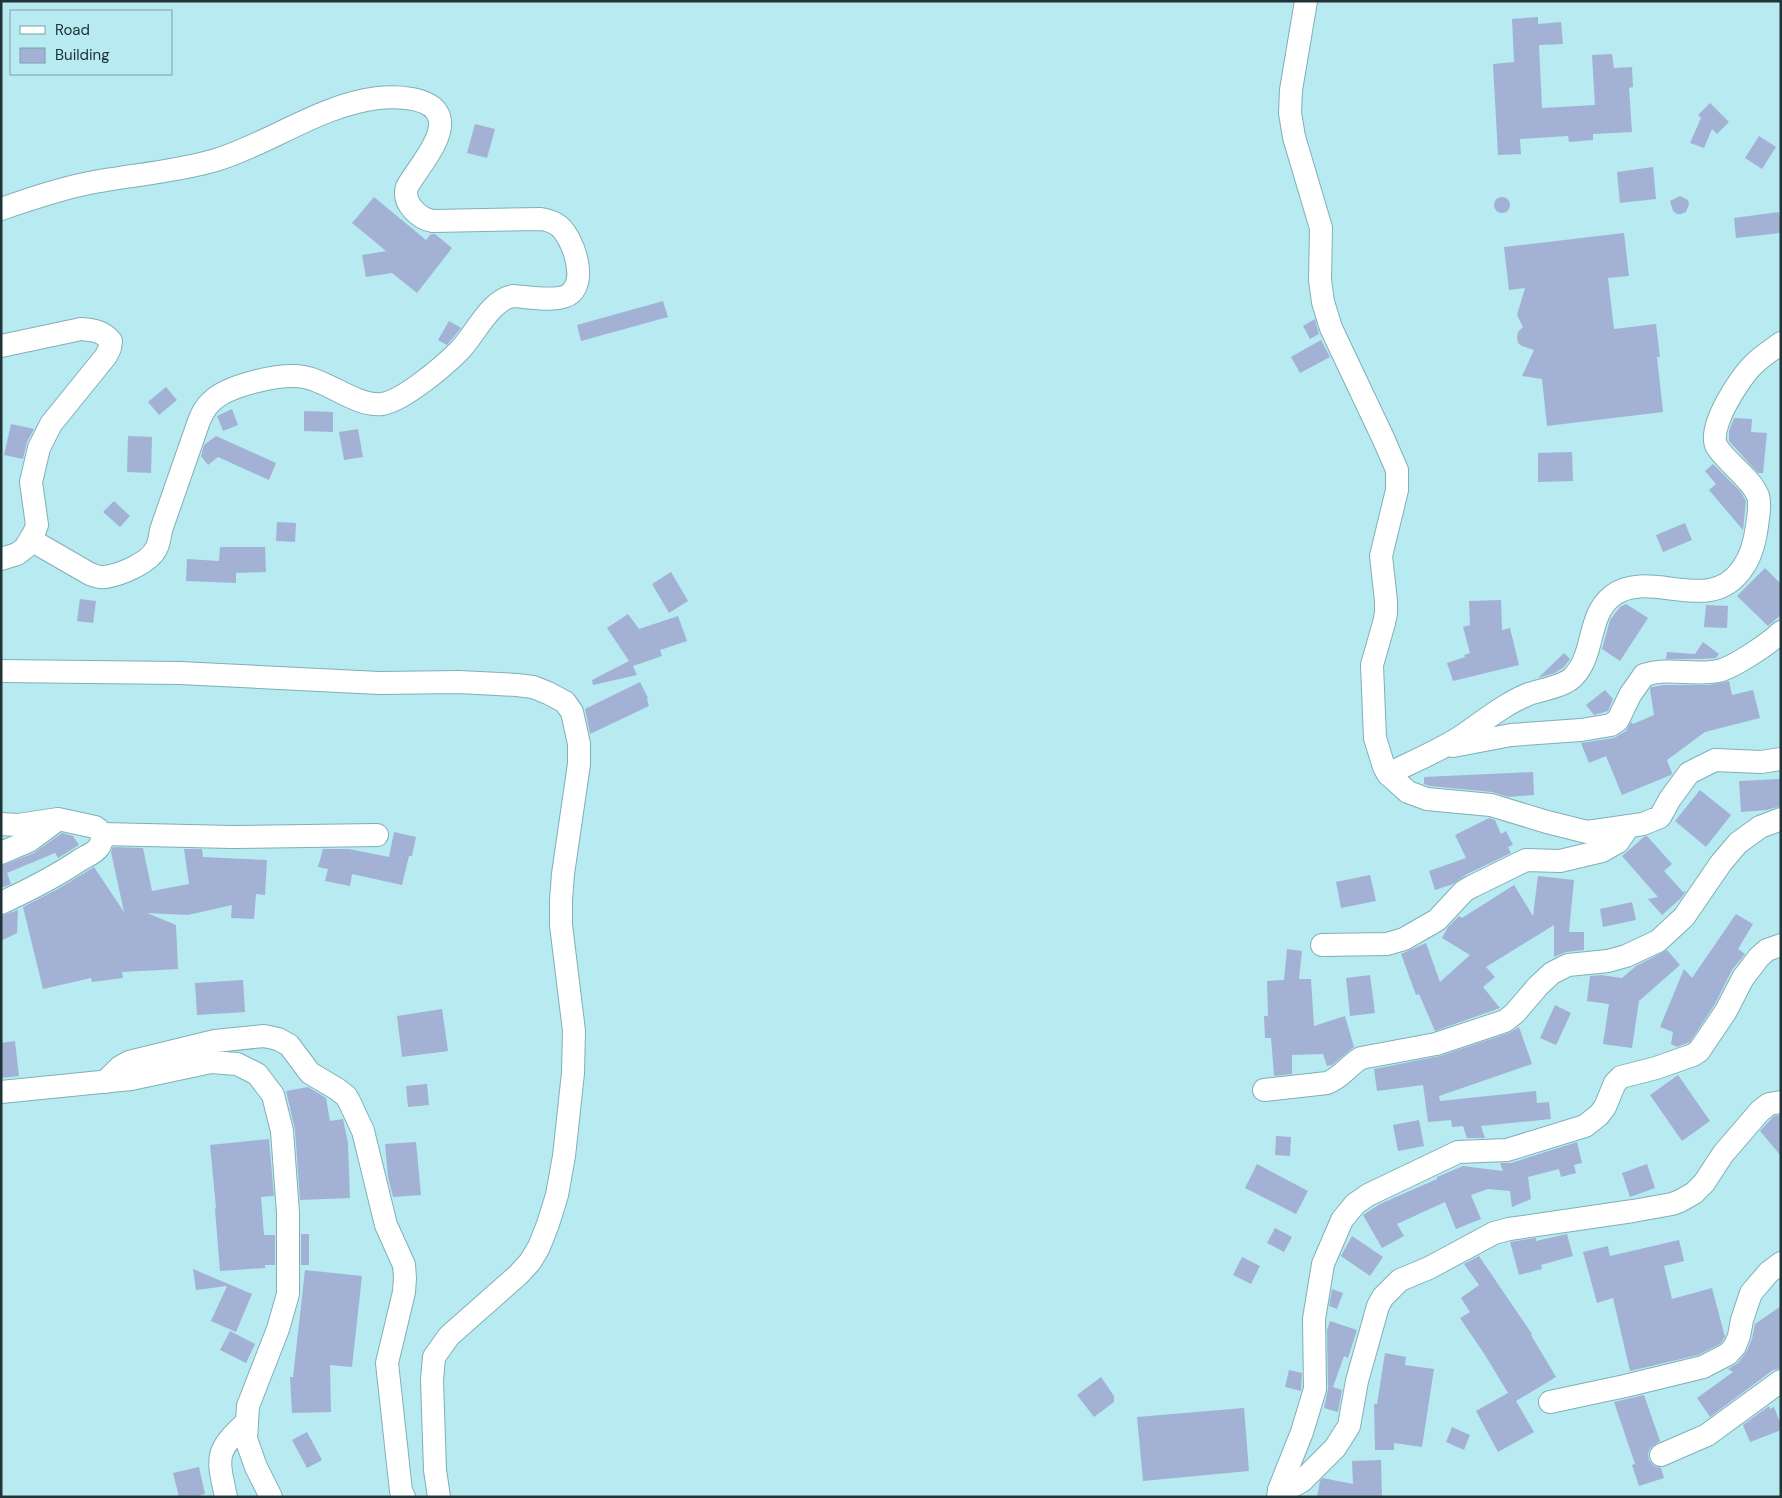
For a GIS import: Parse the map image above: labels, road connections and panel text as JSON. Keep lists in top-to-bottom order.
{
  "legend": ["Road", "Building"]
}
